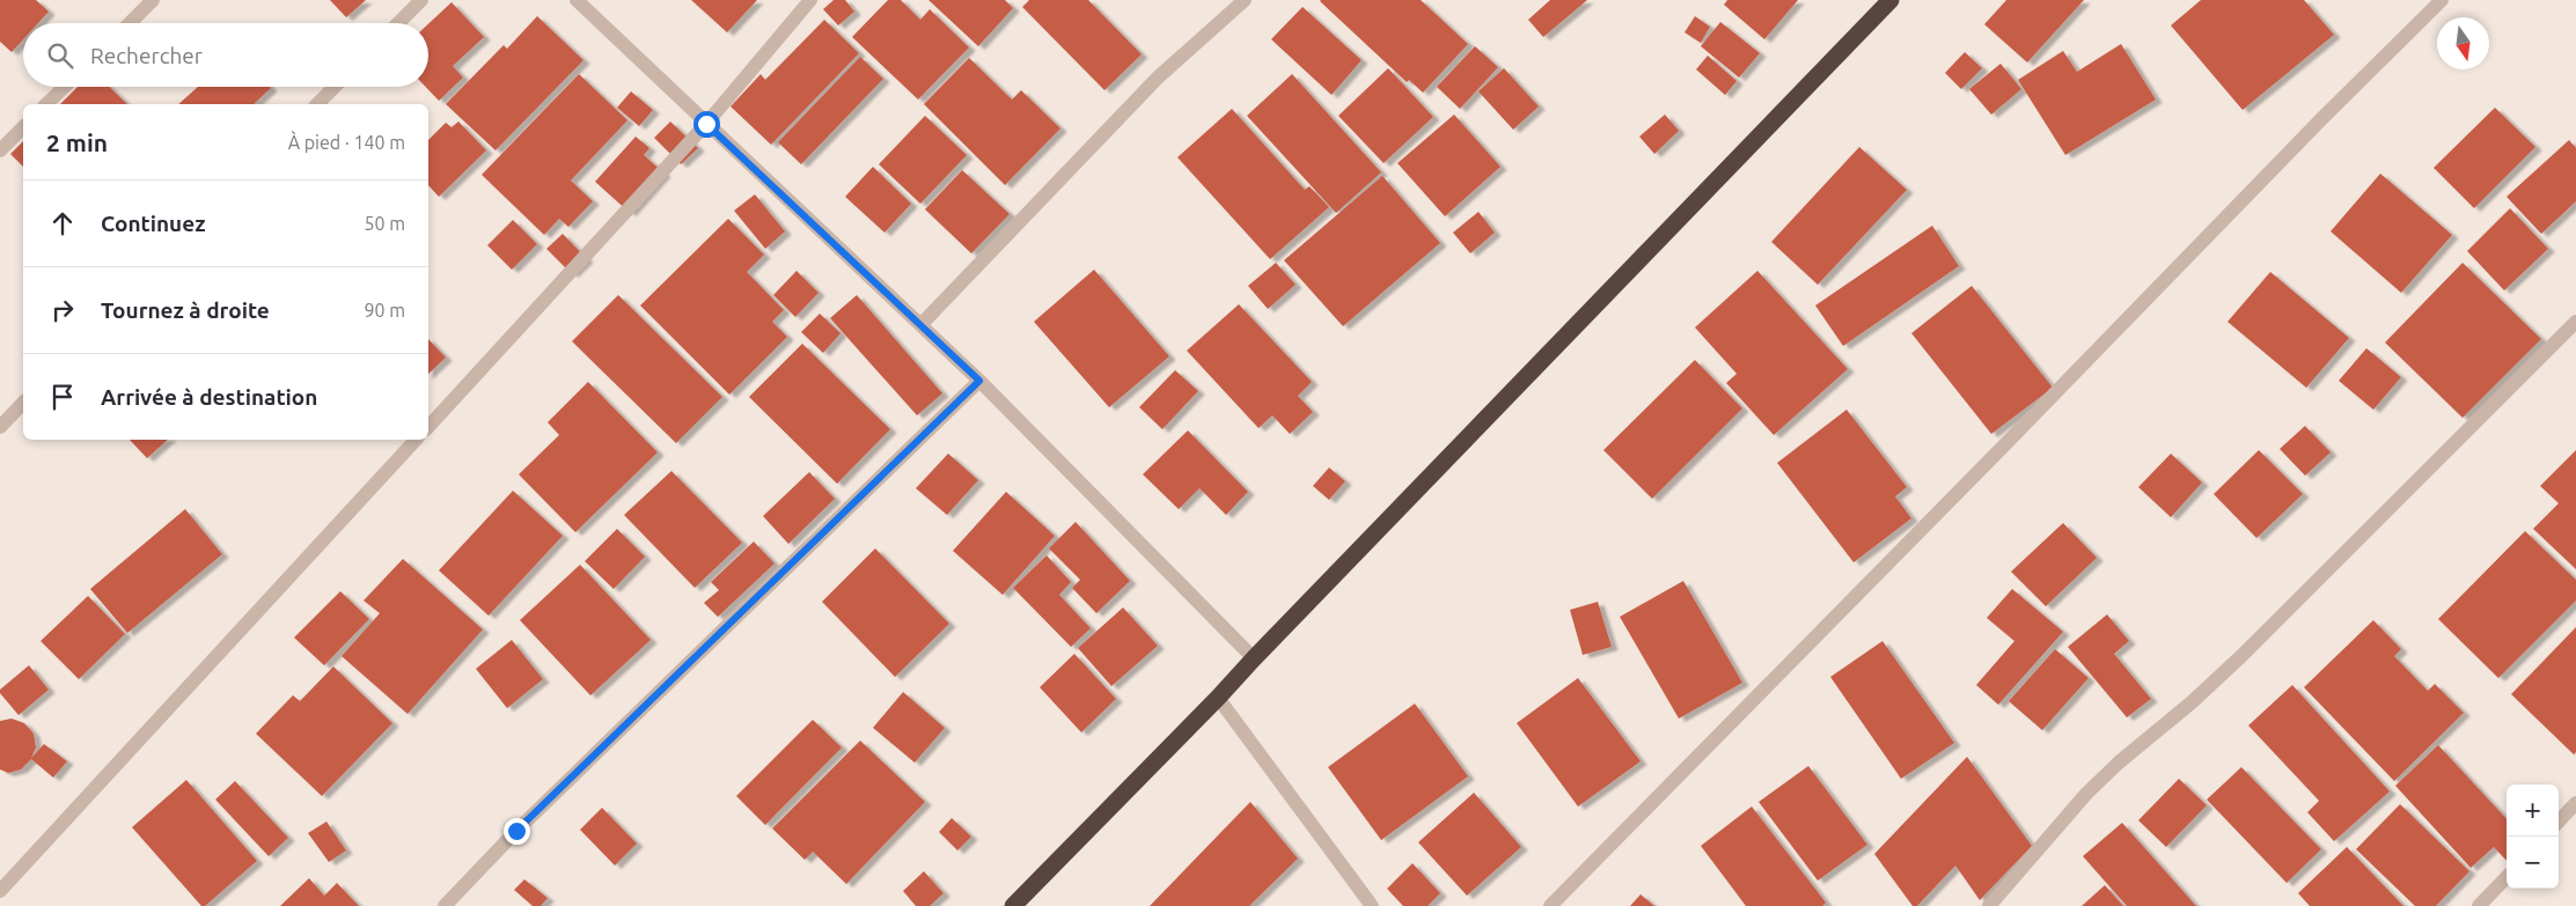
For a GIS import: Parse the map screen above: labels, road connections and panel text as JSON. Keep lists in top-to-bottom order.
{
  "north": "bottom",
  "page": {
    "search": "Rechercher",
    "heading": ["2 min", "À pied · 140 m"],
    "list": [
      ["Continuez", "50 m"],
      ["Tournez à droite", "90 m"],
      "Arrivée à destination"
    ],
    "map_buttons": ["+", "−"]
  }
}
